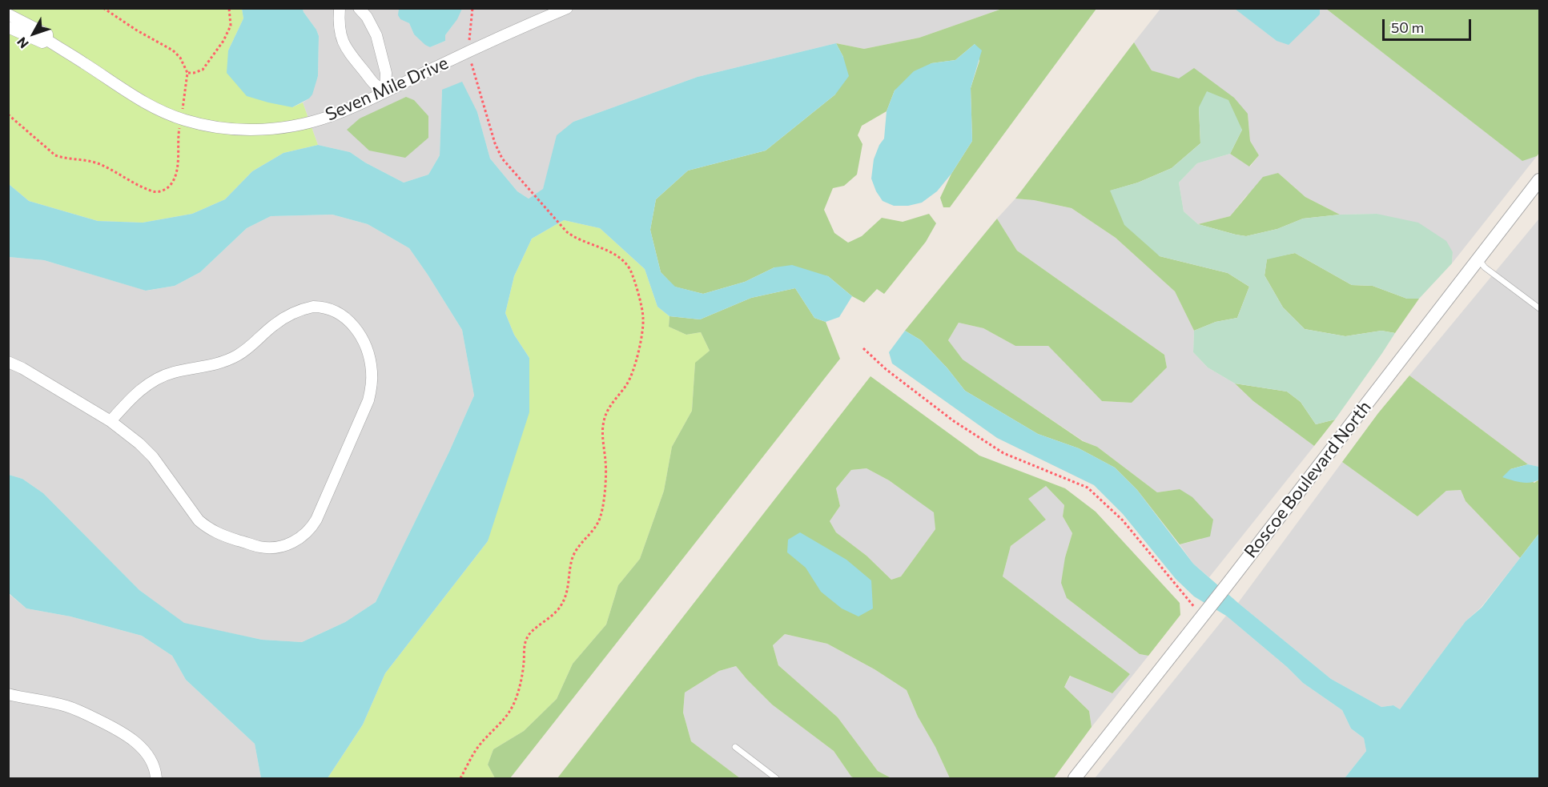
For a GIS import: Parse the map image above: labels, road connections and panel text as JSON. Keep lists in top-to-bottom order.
{
  "streets": {
    "street": ["Seven Mile Drive", "Roscoe Boulevard North"]
  },
  "scale_bar": "50 m",
  "north": "bottom left"
}
